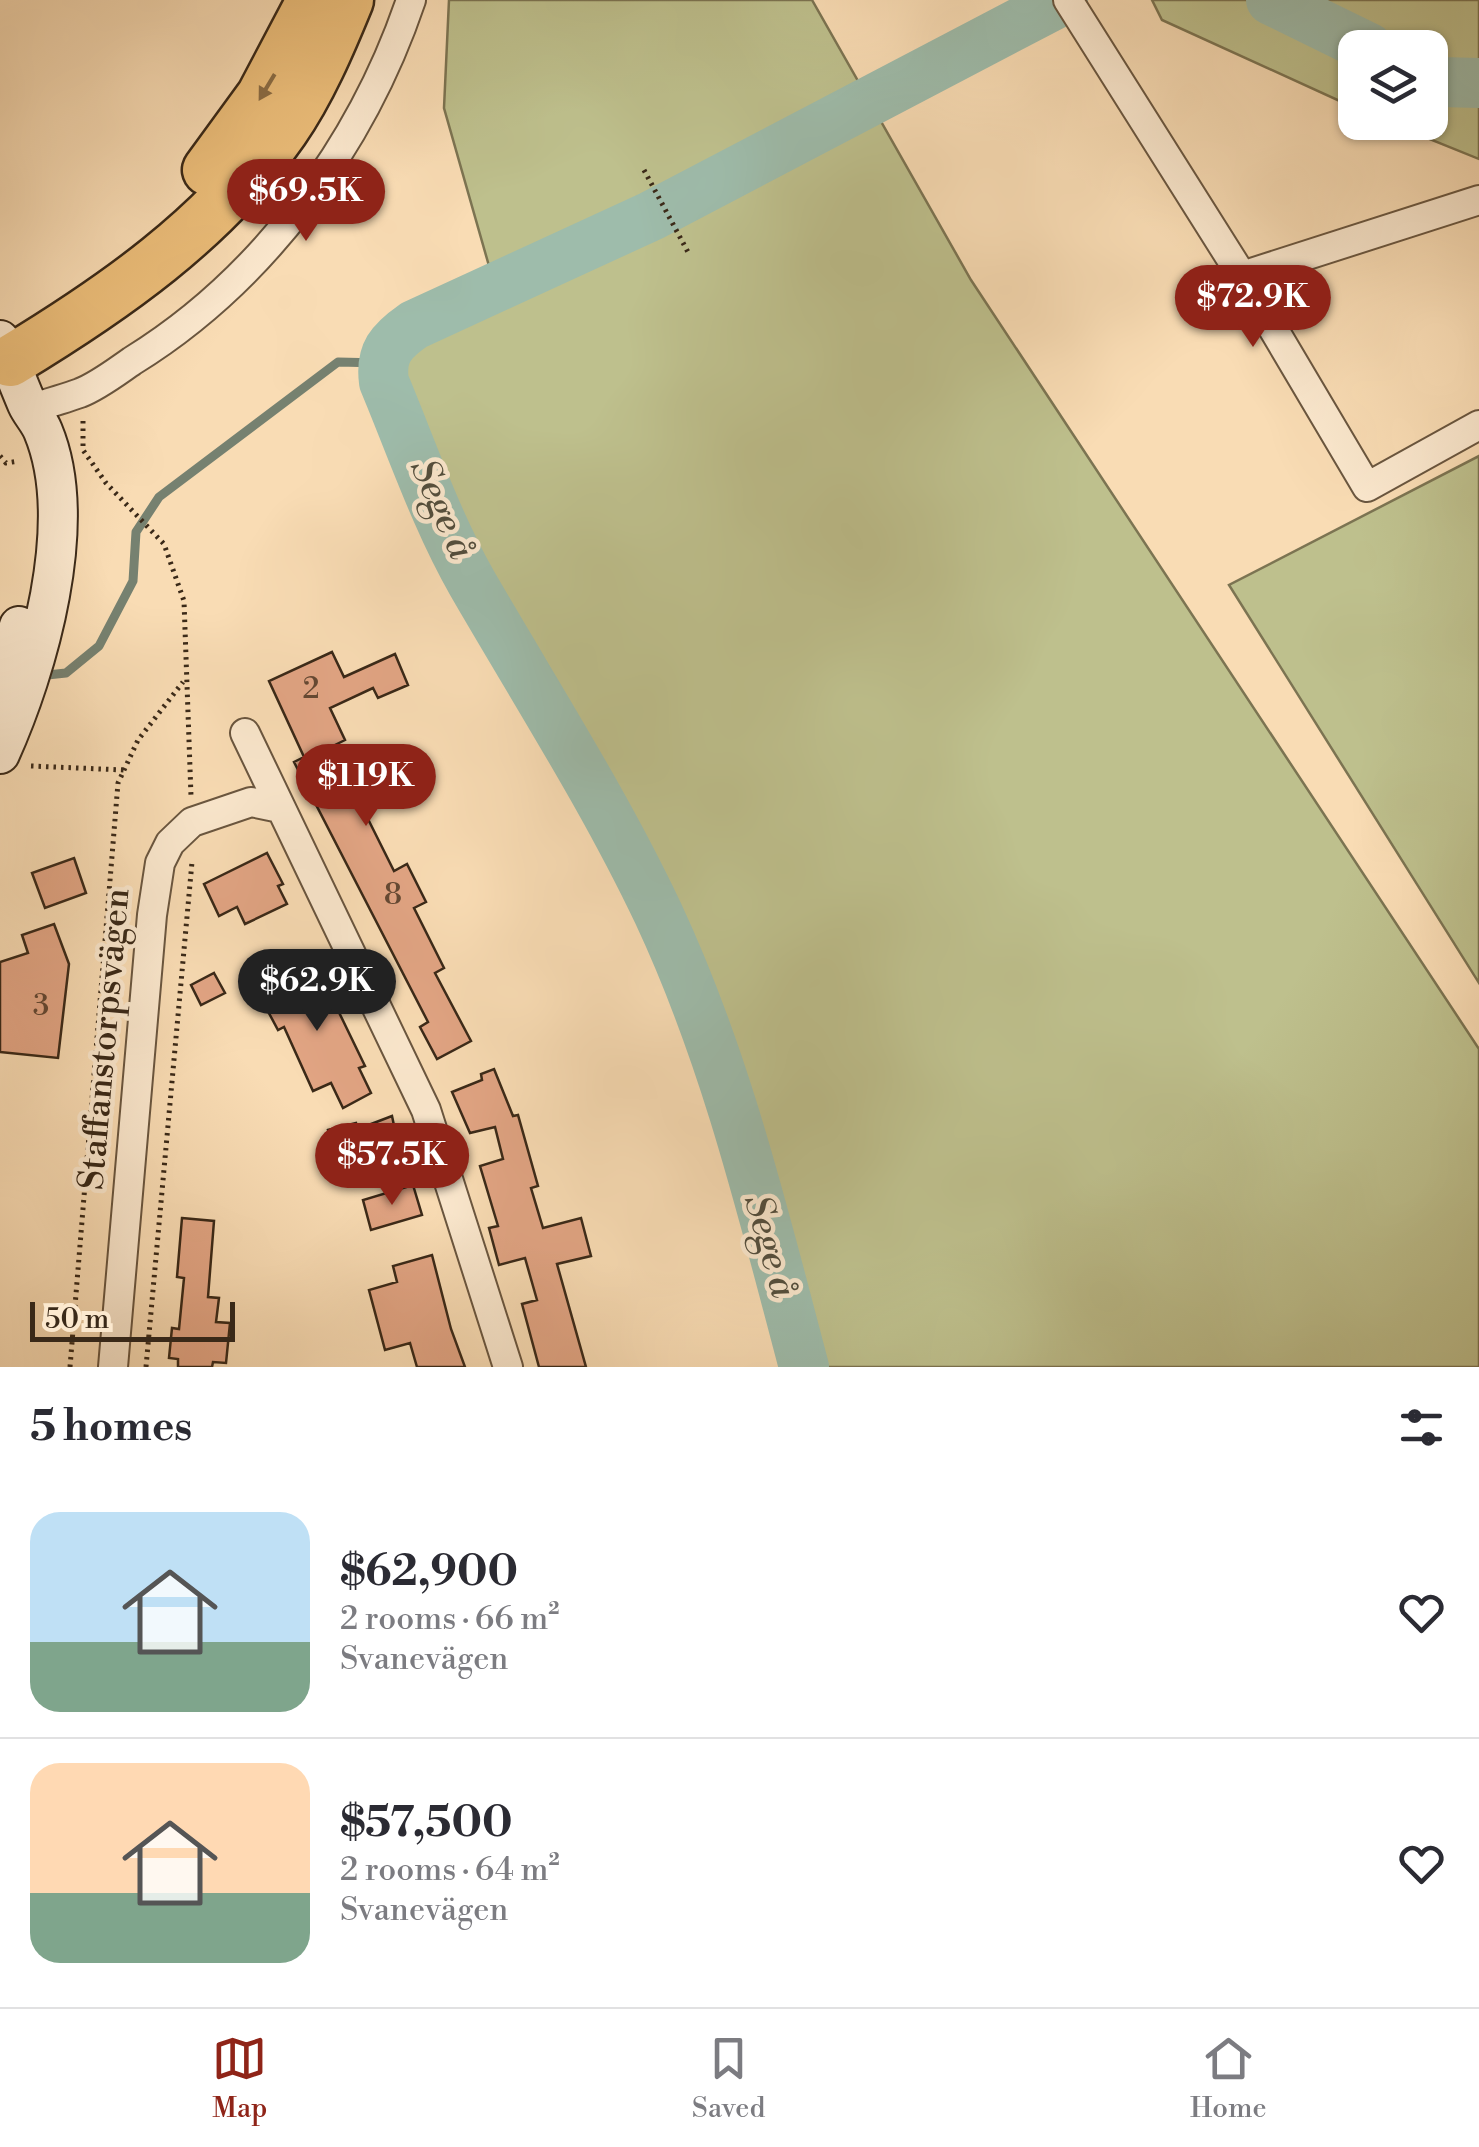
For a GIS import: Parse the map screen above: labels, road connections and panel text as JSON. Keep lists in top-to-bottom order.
{
  "streets": {
    "street": ["Staffanstorpsvägen"]
  },
  "water": ["Sege å"],
  "house_numbers": ["2", "8", "3"],
  "scale_bar": "50 m",
  "page": {
    "price": [
      "$69.5K",
      "$72.9K",
      "$119K",
      "$62.9K",
      "$57.5K"
    ],
    "scale": "50 m",
    "heading": "5 homes",
    "list": [
      {
        "name": "$62,900",
        "note": "2 rooms · 66 m² · Svanevägen"
      },
      {
        "name": "$57,500",
        "note": "2 rooms · 64 m² · Svanevägen"
      }
    ],
    "tabs": ["Map", "Saved", "Home"]
  }
}
